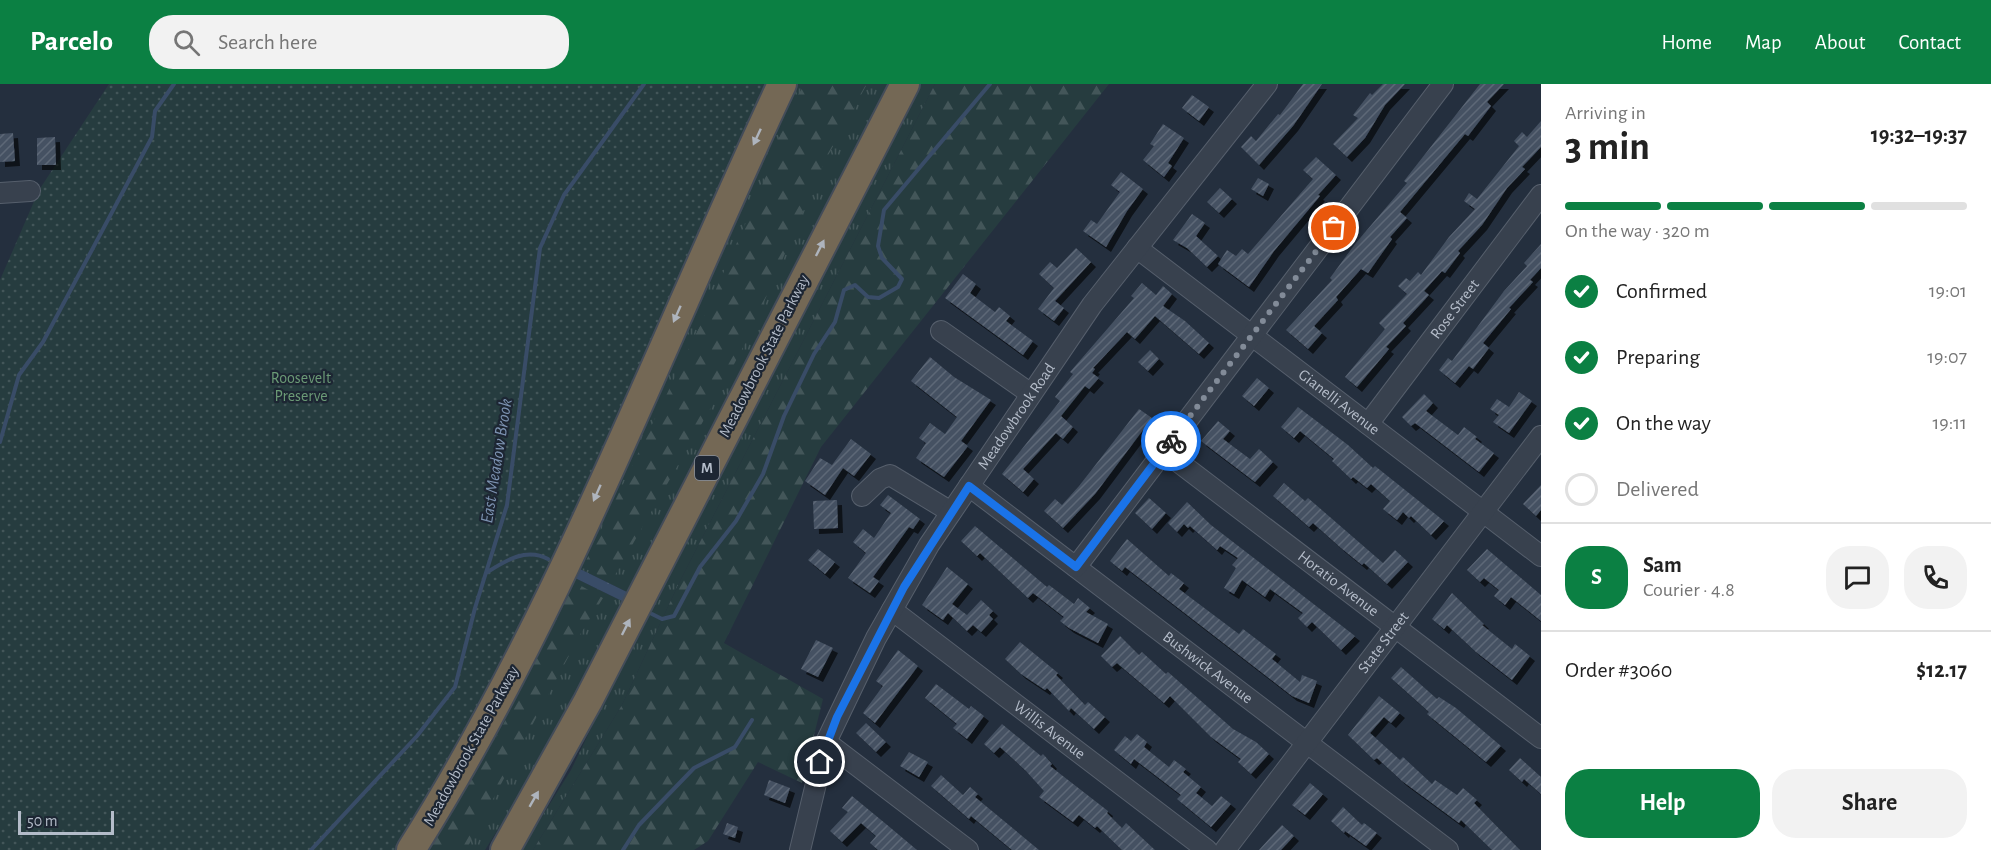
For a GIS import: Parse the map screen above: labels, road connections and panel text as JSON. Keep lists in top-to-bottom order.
{
  "streets": {
    "highway": ["Meadowbrook State Parkway", "M"],
    "street": [
      "Rose Street",
      "Gianelli Avenue",
      "Meadowbrook Road",
      "Horatio Avenue",
      "State Street",
      "Bushwick Avenue",
      "Willis Avenue"
    ]
  },
  "crossings": [
    ["Rose Street", "Gianelli Avenue"],
    ["Gianelli Avenue", "Meadowbrook Road"],
    ["Gianelli Avenue", "State Street"],
    ["Meadowbrook Road", "Bushwick Avenue"],
    ["Meadowbrook Road", "Willis Avenue"],
    ["Horatio Avenue", "State Street"],
    ["State Street", "Bushwick Avenue"]
  ],
  "water": ["East Meadow Brook"],
  "parks": ["Roosevelt Preserve"],
  "scale_bar": "50 m",
  "page": {
    "header": "Parcelo",
    "search": "Search here",
    "nav": [
      "Home",
      "Map",
      "About",
      "Contact"
    ],
    "heading": ["3 min", "Arriving in", "19:32–19:37"],
    "panel": [
      "Sam",
      "Courier · 4.8",
      "Order #3060",
      "$12.17"
    ],
    "bar": "On the way · 320 m",
    "list": [
      ["Confirmed", "19:01"],
      ["Preparing", "19:07"],
      ["On the way", "19:11"],
      "Delivered"
    ],
    "round": "S",
    "buttons": ["Help", "Share"],
    "scale": "50 m"
  }
}
